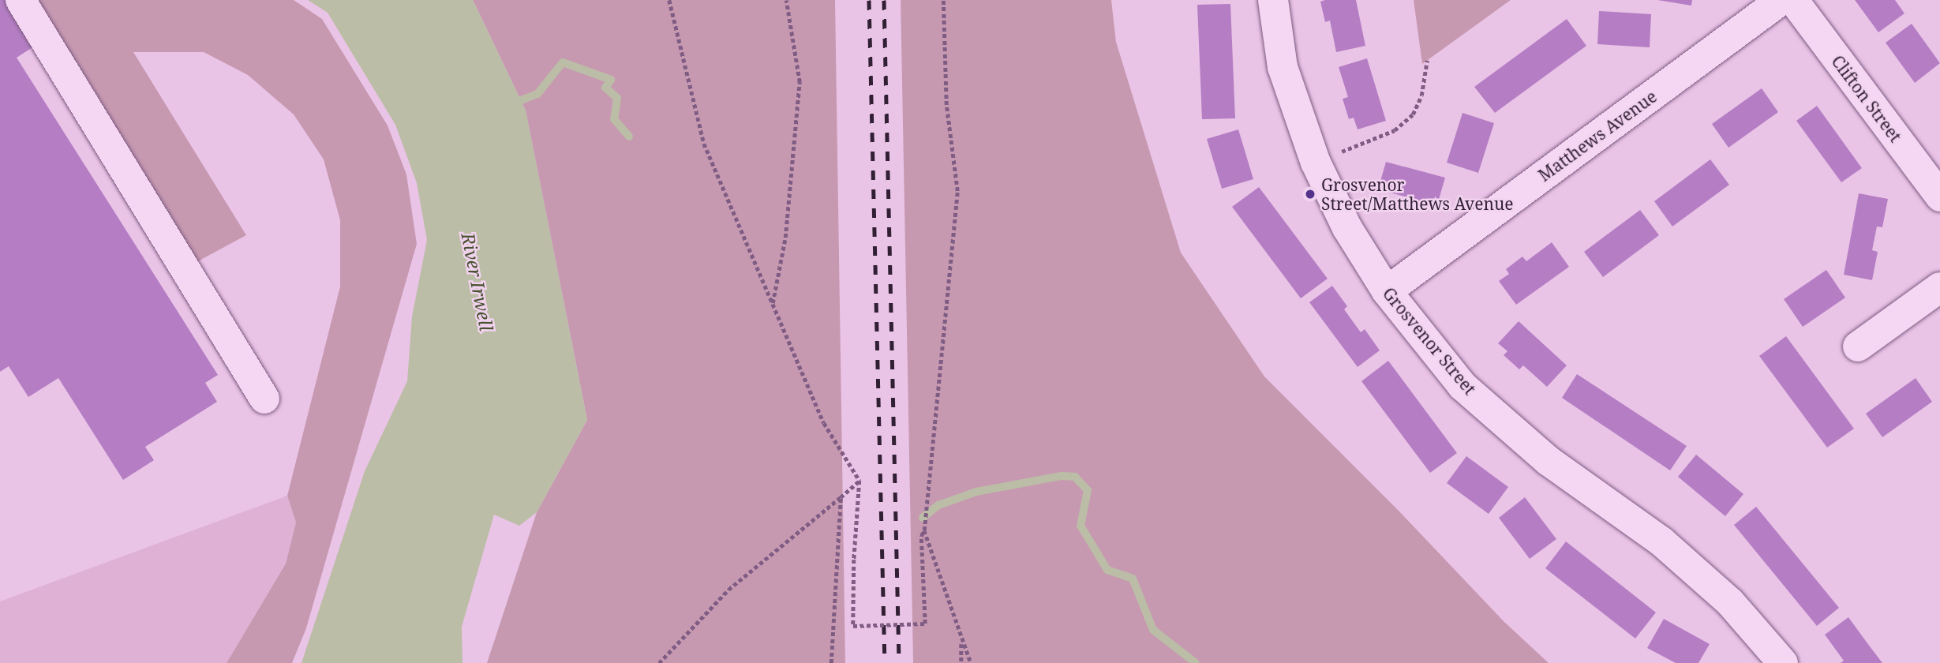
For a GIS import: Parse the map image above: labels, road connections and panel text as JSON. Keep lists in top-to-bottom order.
{
  "streets": {
    "street": ["Clifton Street", "Matthews Avenue", "Grosvenor Street"]
  },
  "crossings": [
    ["Matthews Avenue", "Grosvenor Street"]
  ],
  "water": ["River Irwell"],
  "places": ["Grosvenor Street/Matthews Avenue"]
}
